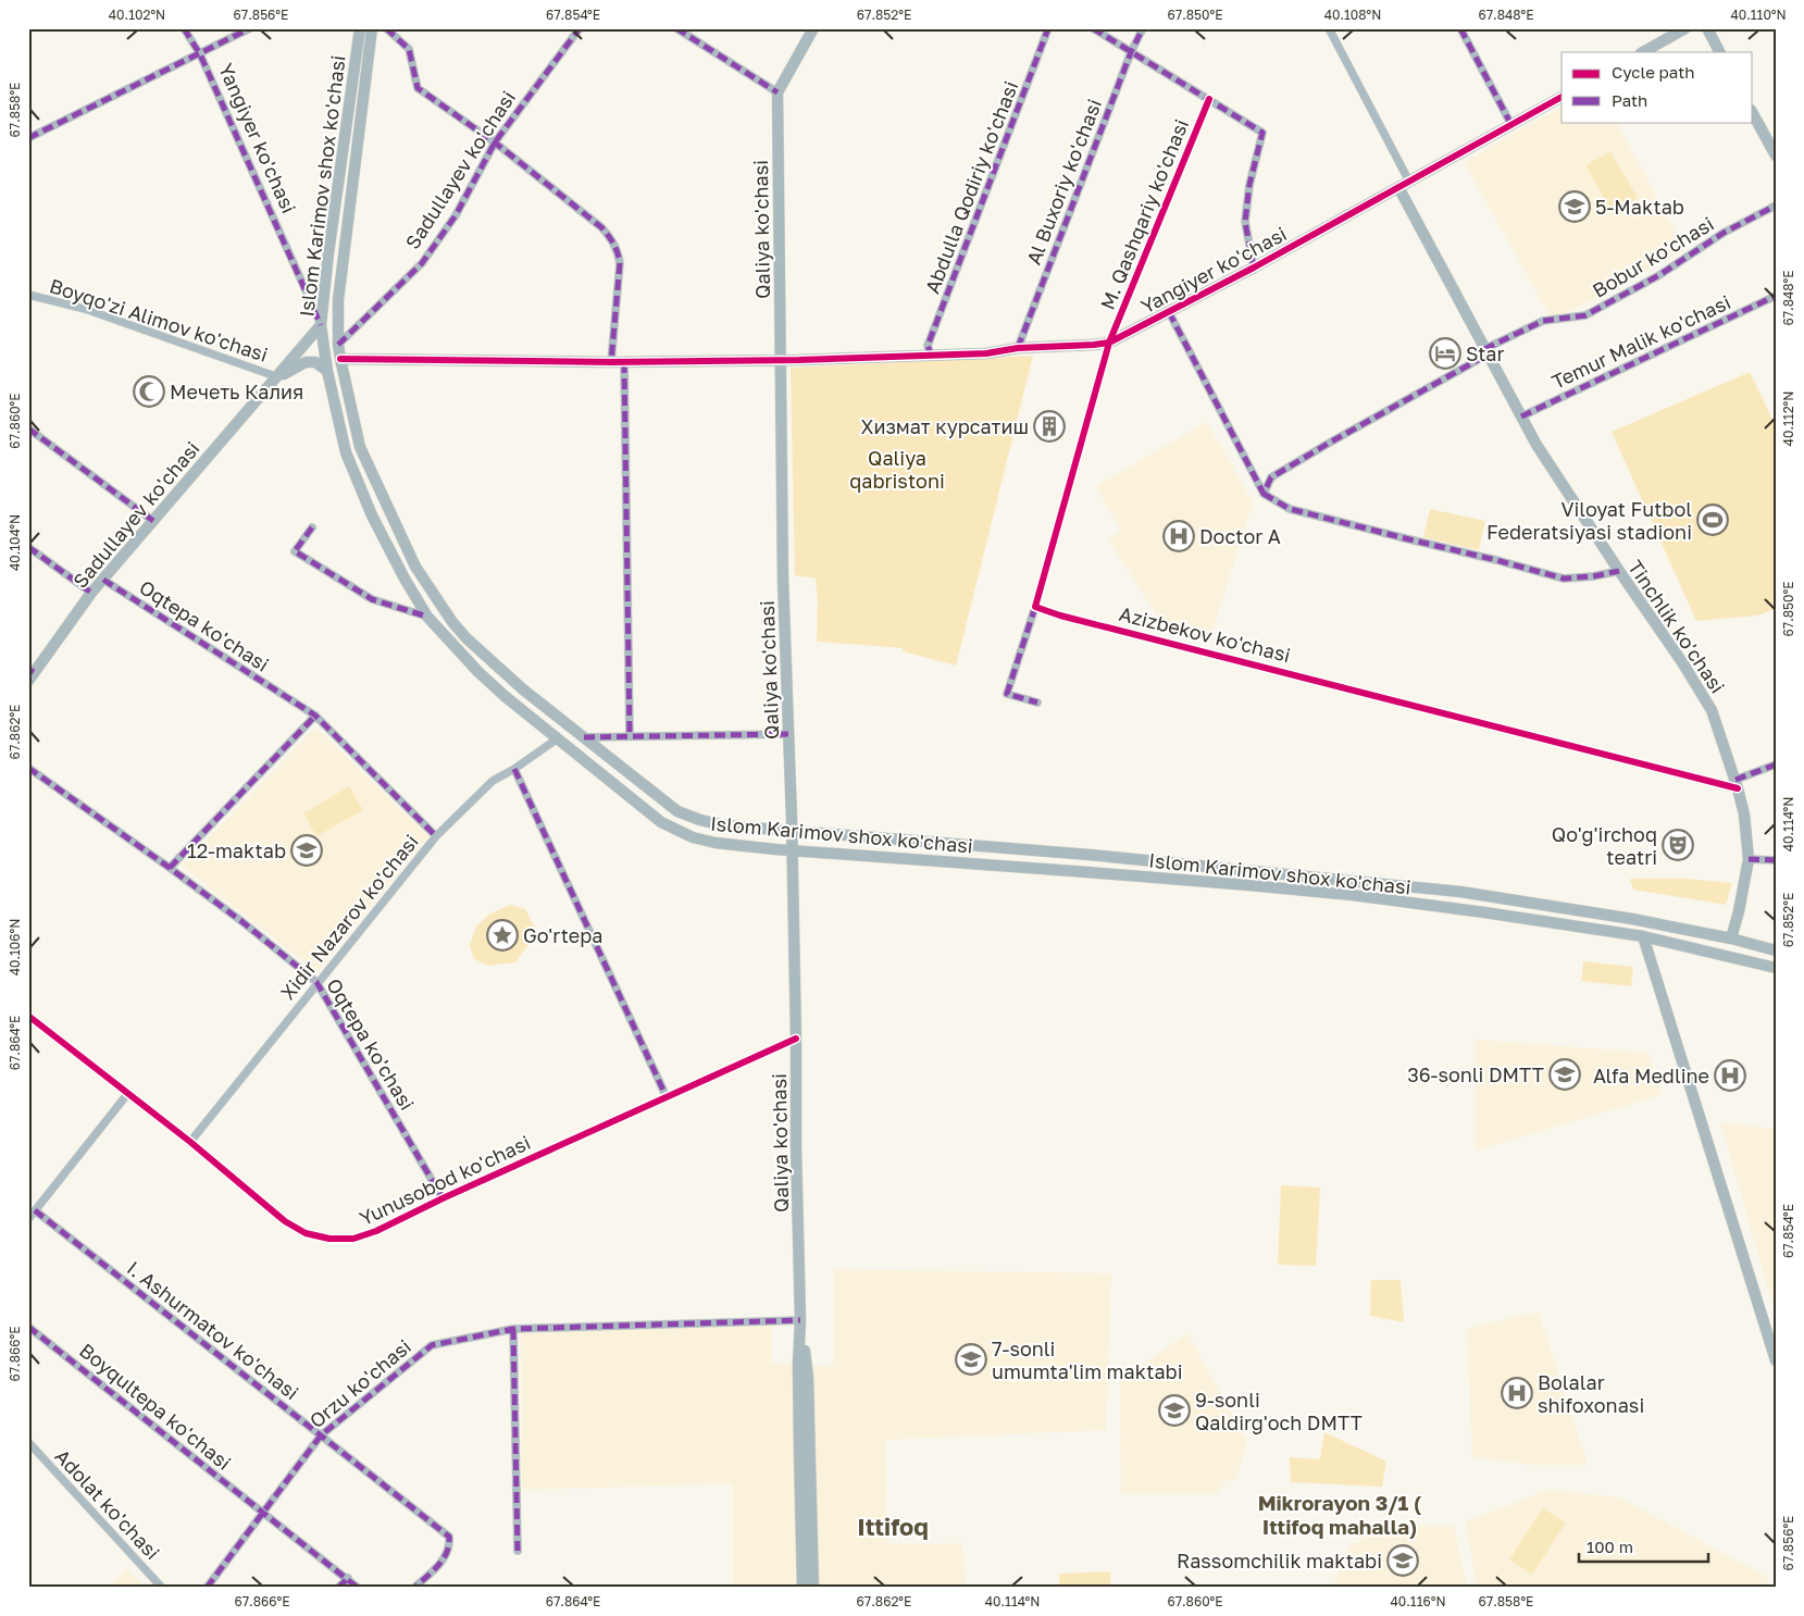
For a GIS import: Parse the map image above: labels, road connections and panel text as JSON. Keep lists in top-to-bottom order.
{
  "streets": {
    "main road": [
      "Yangiyer ko'chasi",
      "Sadullayev ko'chasi",
      "Islom Karimov shox ko'chasi",
      "Qaliya ko'chasi",
      "Tinchlik ko'chasi"
    ],
    "street": [
      "Al Buxoriy ko'chasi",
      "Abdulla Qodiriy ko'chasi",
      "M. Qashqariy ko'chasi",
      "Bobur ko'chasi",
      "Boyqo'zi Alimov ko'chasi",
      "Temur Malik ko'chasi",
      "Oqtepa ko'chasi",
      "Azizbekov ko'chasi",
      "Xidir Nazarov ko'chasi",
      "Yunusobod ko'chasi",
      "I. Ashurmatov ko'chasi",
      "Orzu ko'chasi",
      "Boyqultepa ko'chasi",
      "Adolat ko'chasi"
    ]
  },
  "crossings": [
    ["Yangiyer ko'chasi", "Sadullayev ko'chasi"],
    ["Yangiyer ko'chasi", "Al Buxoriy ko'chasi"],
    ["Yangiyer ko'chasi", "Islom Karimov shox ko'chasi"],
    ["Yangiyer ko'chasi", "Abdulla Qodiriy ko'chasi"],
    ["Yangiyer ko'chasi", "M. Qashqariy ko'chasi"],
    ["Yangiyer ko'chasi", "Qaliya ko'chasi"],
    ["Yangiyer ko'chasi", "Tinchlik ko'chasi"],
    ["Sadullayev ko'chasi", "Islom Karimov shox ko'chasi"],
    ["Sadullayev ko'chasi", "Boyqo'zi Alimov ko'chasi"],
    ["Sadullayev ko'chasi", "Oqtepa ko'chasi"],
    ["Islom Karimov shox ko'chasi", "Qaliya ko'chasi"],
    ["Islom Karimov shox ko'chasi", "Tinchlik ko'chasi"],
    ["Islom Karimov shox ko'chasi", "Xidir Nazarov ko'chasi"],
    ["Qaliya ko'chasi", "Yunusobod ko'chasi"],
    ["Qaliya ko'chasi", "Orzu ko'chasi"],
    ["Bobur ko'chasi", "Tinchlik ko'chasi"],
    ["Temur Malik ko'chasi", "Tinchlik ko'chasi"],
    ["Oqtepa ko'chasi", "Xidir Nazarov ko'chasi"],
    ["Oqtepa ko'chasi", "Yunusobod ko'chasi"],
    ["Tinchlik ko'chasi", "Azizbekov ko'chasi"],
    ["Xidir Nazarov ko'chasi", "Yunusobod ko'chasi"],
    ["I. Ashurmatov ko'chasi", "Orzu ko'chasi"],
    ["Orzu ko'chasi", "Boyqultepa ko'chasi"]
  ],
  "districts": ["Mikrorayon 3/1 ( Ittifoq mahalla)", "Ittifoq"],
  "parks": ["Qaliya qabristoni"],
  "places": {
    "school or university": [
      "5-Maktab",
      "12-maktab",
      "36-sonli DMTT",
      "7-sonli umumta'lim maktabi",
      "9-sonli Qaldirg'och DMTT",
      "Rassomchilik maktabi"
    ],
    "hotel": ["Star"],
    "mosque": ["Мечеть Калия"],
    "building": ["Хизмат курсатиш"],
    "sports": ["Viloyat Futbol Federatsiyasi stadioni"],
    "hospital": ["Doctor A", "Alfa Medline", "Bolalar shifoxonasi"],
    "theatre": ["Qo'g'irchoq teatri"],
    "place": ["Go'rtepa"]
  },
  "legend": ["Cycle path", "Path"],
  "scale_bar": "100 m",
  "coordinates": [
    "40.102°N",
    "67.856°E",
    "67.854°E",
    "67.852°E",
    "67.850°E",
    "40.108°N",
    "67.848°E",
    "40.110°N",
    "67.858°E",
    "40.112°N",
    "67.860°E",
    "40.104°N",
    "67.862°E",
    "40.114°N",
    "40.106°N",
    "67.864°E",
    "67.866°E",
    "40.116°N"
  ]
}
